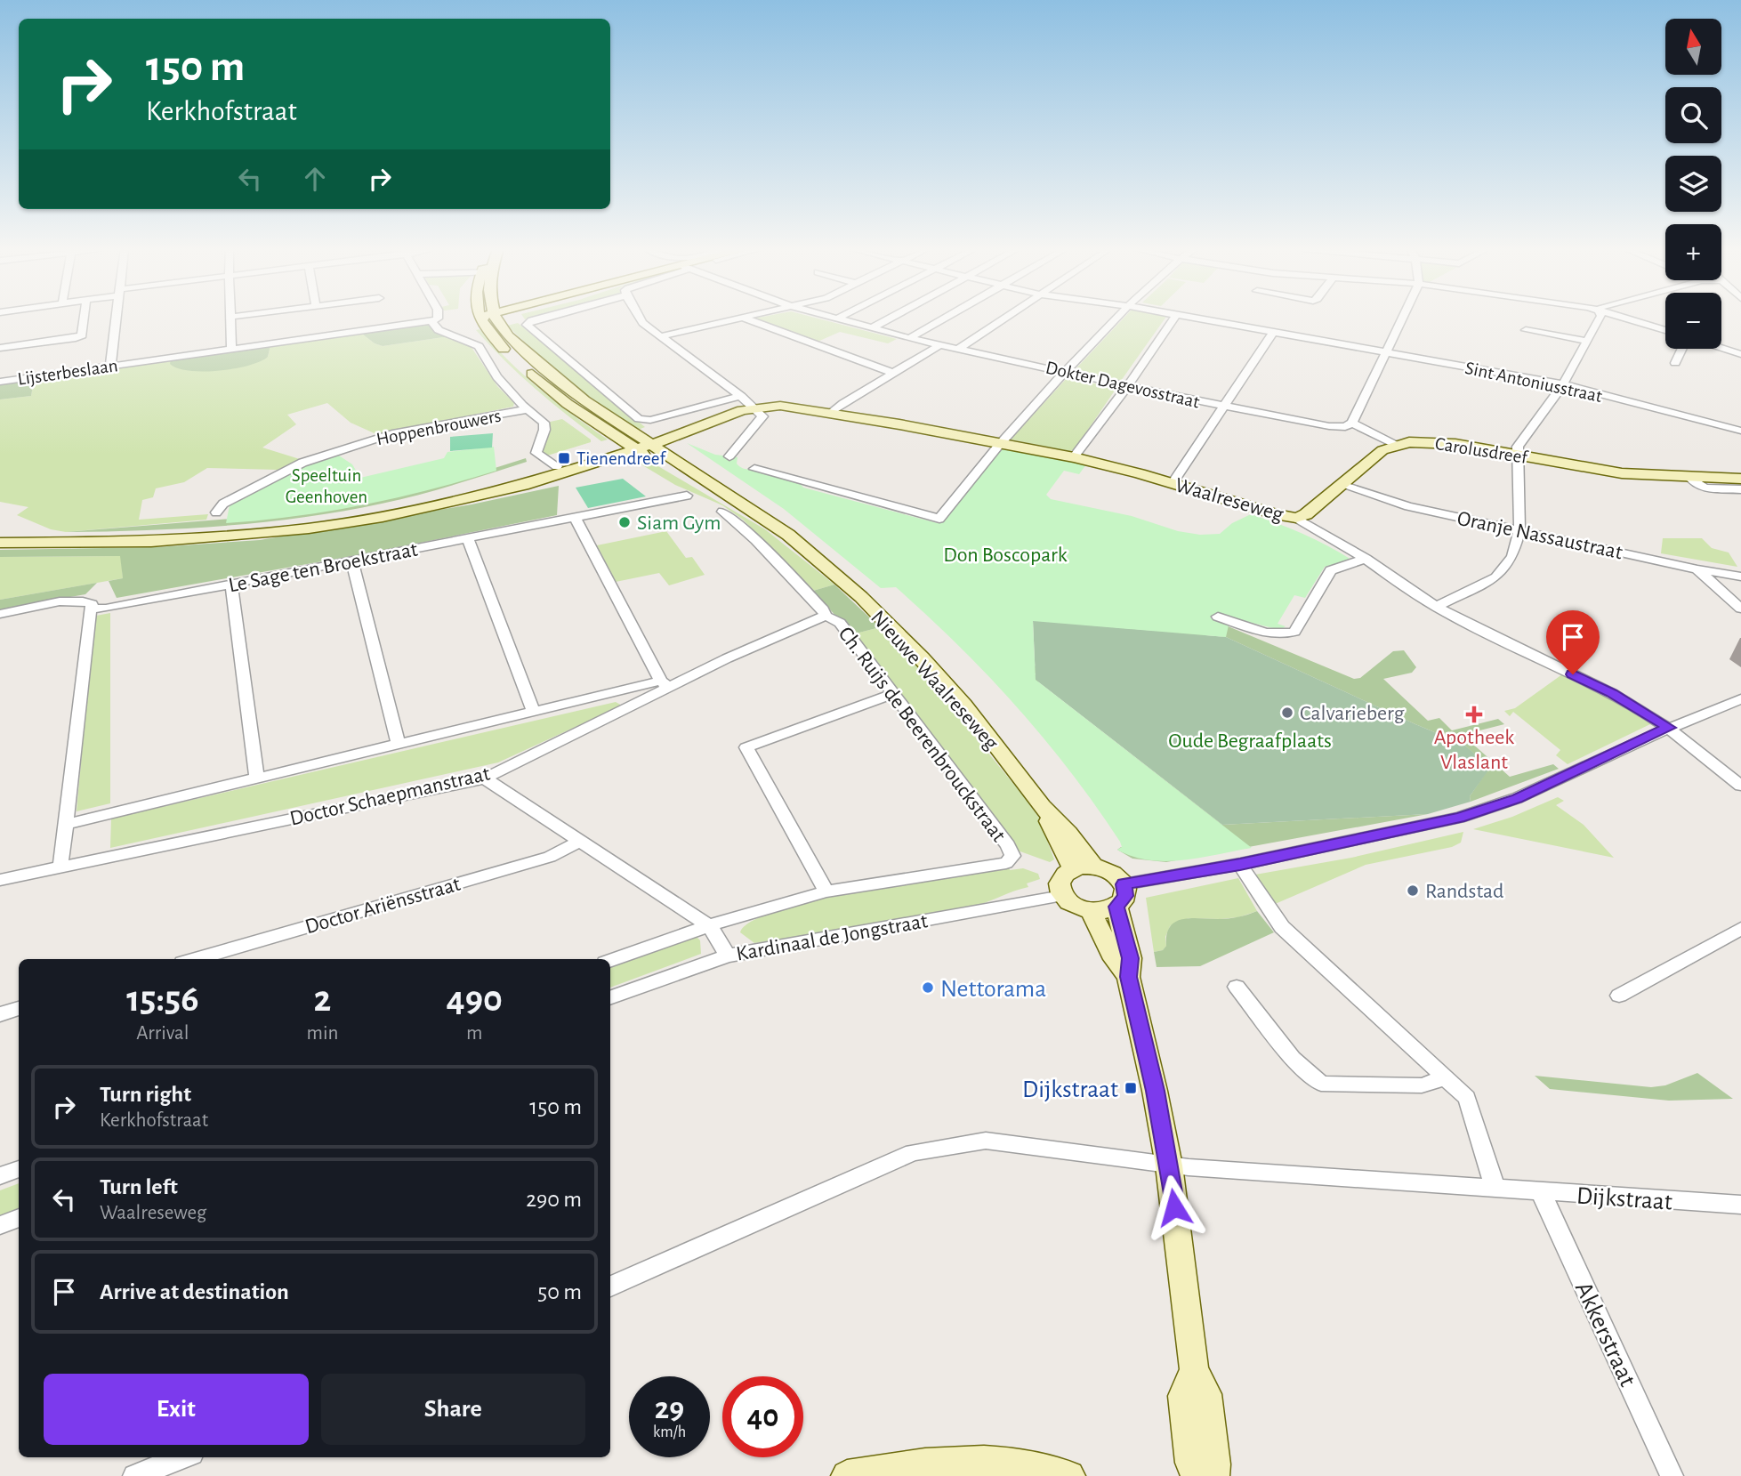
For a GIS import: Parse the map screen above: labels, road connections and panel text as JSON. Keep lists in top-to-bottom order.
{
  "streets": {
    "street": [
      "Lijsterbeslaan",
      "Sint Antoniusstraat",
      "Dokter Dagevosstraat",
      "Hoppenbrouwers",
      "Carolusdreef",
      "Waalreseweg",
      "Oranje Nassaustraat",
      "Le Sage ten Broekstraat",
      "Nieuwe Waalreseweg",
      "Ch. Ruijs de Beerenbrouckstraat",
      "Doctor Schaepmanstraat",
      "Doctor Ariënsstraat",
      "Kardinaal de Jongstraat",
      "Dijkstraat",
      "Akkerstraat"
    ]
  },
  "crossings": [
    ["Carolusdreef", "Waalreseweg"],
    ["Carolusdreef", "Oranje Nassaustraat"],
    ["Waalreseweg", "Nieuwe Waalreseweg"],
    ["Nieuwe Waalreseweg", "Kardinaal de Jongstraat"],
    ["Ch. Ruijs de Beerenbrouckstraat", "Doctor Schaepmanstraat"],
    ["Ch. Ruijs de Beerenbrouckstraat", "Kardinaal de Jongstraat"],
    ["Dijkstraat", "Akkerstraat"]
  ],
  "parks": ["Speeltuin Geenhoven", "Don Boscopark", "Oude Begraafplaats"],
  "places": {
    "transit": ["Tienendreef", "Dijkstraat"],
    "other": [
      "Siam Gym",
      "Calvarieberg",
      "Randstad",
      "Nettorama"
    ],
    "health": ["Apotheek Vlaslant"]
  },
  "north": "top",
  "page": {
    "map_buttons": ["+", "−"],
    "turn": ["150 m", "Kerkhofstraat"],
    "eta": [
      "15:56",
      "Arrival",
      "2",
      "min",
      "490",
      "m"
    ],
    "list": [
      {
        "name": "Turn right",
        "note": "Kerkhofstraat",
        "value": "150 m"
      },
      {
        "name": "Turn left",
        "note": "Waalreseweg",
        "value": "290 m"
      },
      {
        "name": "Arrive at destination",
        "value": "50 m"
      }
    ],
    "buttons": ["Exit", "Share"],
    "speed": "29 km/h",
    "limit": "40"
  }
}
